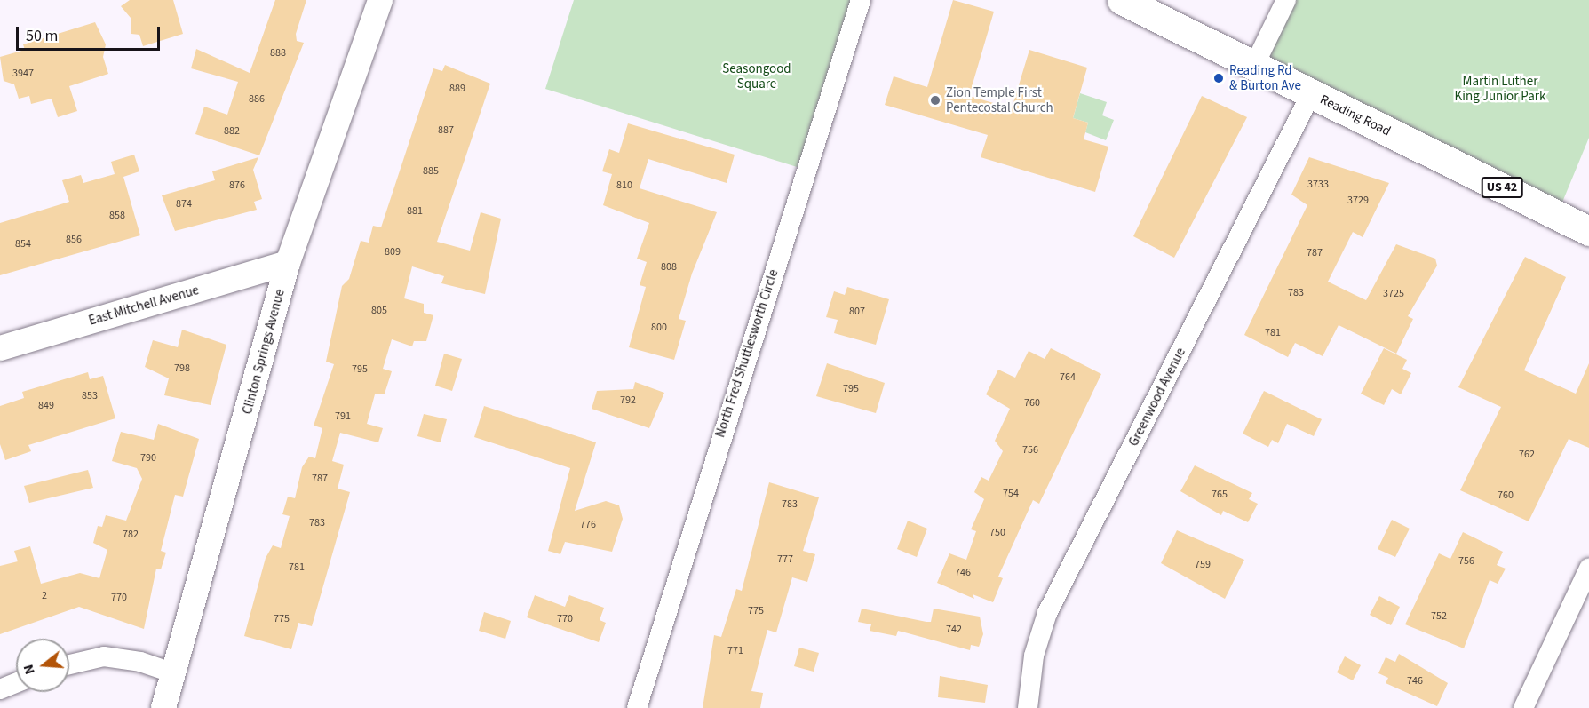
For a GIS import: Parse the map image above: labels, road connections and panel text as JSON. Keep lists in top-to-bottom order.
{
  "streets": {
    "main road": ["Reading Road", "US 42"],
    "street": [
      "East Mitchell Avenue",
      "Clinton Springs Avenue",
      "North Fred Shuttlesworth Circle",
      "Greenwood Avenue"
    ]
  },
  "crossings": [
    ["Reading Road", "Greenwood Avenue"],
    ["East Mitchell Avenue", "Clinton Springs Avenue"]
  ],
  "parks": ["Seasongood Square", "Martin Luther King Junior Park"],
  "places": ["Reading Rd & Burton Ave", "Zion Temple First Pentecostal Church"],
  "house_numbers": [
    "888",
    "3947",
    "889",
    "886",
    "887",
    "882",
    "885",
    "3733",
    "876",
    "810",
    "3729",
    "874",
    "881",
    "858",
    "856",
    "854",
    "809",
    "787",
    "808",
    "783",
    "3725",
    "805",
    "807",
    "800",
    "781",
    "798",
    "795",
    "764",
    "795",
    "853",
    "792",
    "760",
    "849",
    "791",
    "756",
    "762",
    "790",
    "787",
    "754",
    "765",
    "760",
    "783",
    "783",
    "776",
    "750",
    "782",
    "777",
    "756",
    "759",
    "781",
    "746",
    "2",
    "770",
    "775",
    "752",
    "775",
    "770",
    "742",
    "771",
    "746"
  ],
  "scale_bar": "50 m",
  "north": "left"
}
